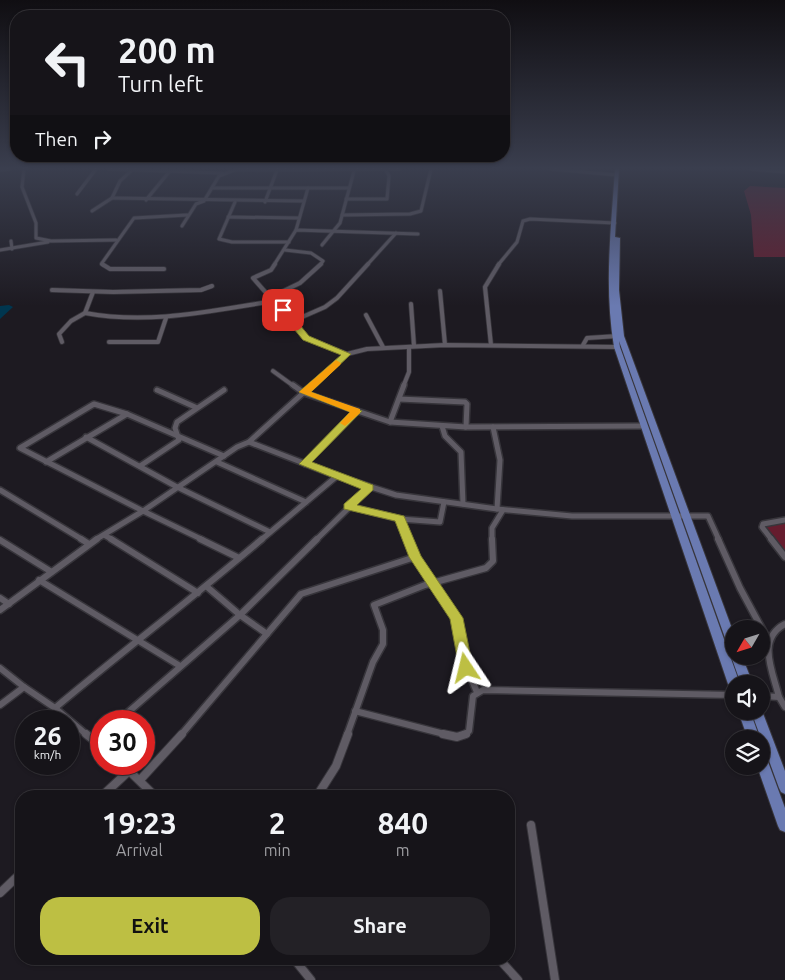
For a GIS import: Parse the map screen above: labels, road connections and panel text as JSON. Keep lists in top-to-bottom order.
{
  "north": "bottom left",
  "page": {
    "turn": ["200 m", "Turn left"],
    "then": "Then",
    "speed": "26 km/h",
    "limit": "30",
    "eta": [
      "19:23",
      "Arrival",
      "2",
      "min",
      "840",
      "m"
    ],
    "buttons": ["Exit", "Share"]
  }
}
